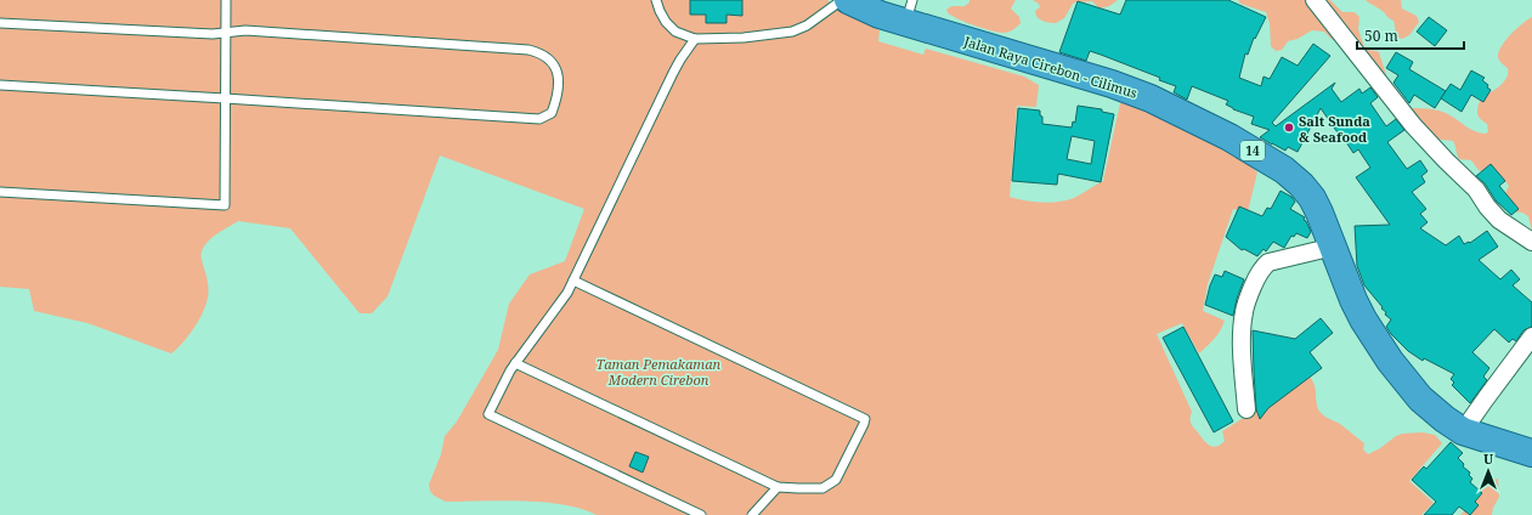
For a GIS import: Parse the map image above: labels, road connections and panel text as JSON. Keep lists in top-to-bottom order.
{
  "streets": {
    "highway": ["Jalan Raya Cirebon - Cilimus", "14"]
  },
  "parks": ["Taman Pemakaman Modern Cirebon"],
  "places": ["Salt Sunda & Seafood"],
  "scale_bar": "50 m",
  "north": "top"
}
